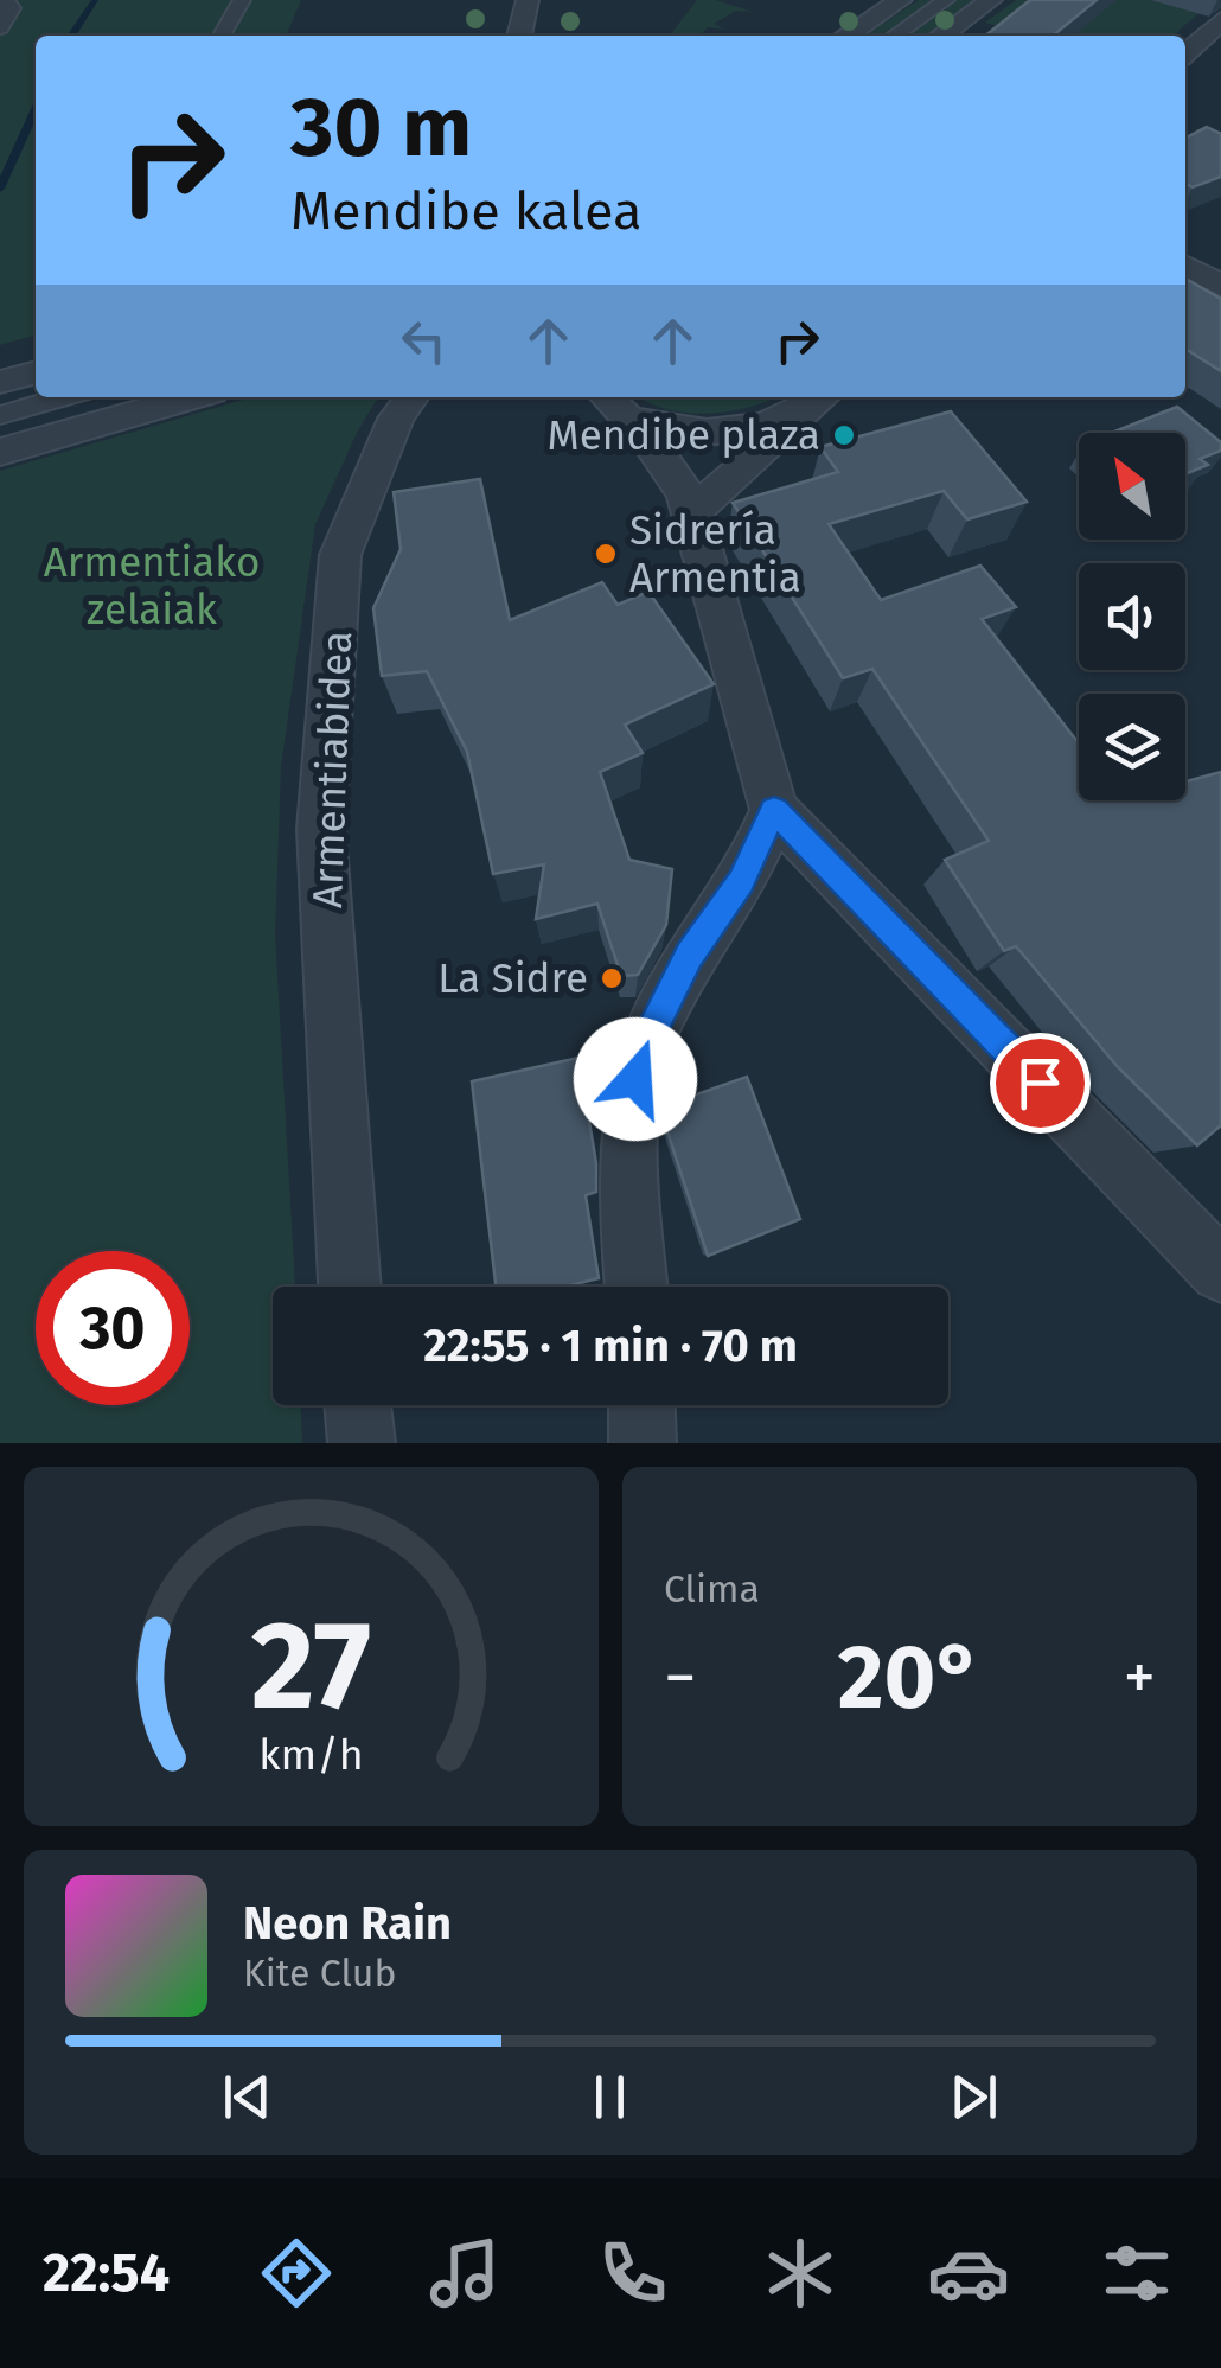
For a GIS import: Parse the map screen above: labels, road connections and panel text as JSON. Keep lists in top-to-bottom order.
{
  "streets": {
    "street": ["Armentiabidea"]
  },
  "parks": ["Armentiako zelaiak"],
  "places": ["Mendibe plaza", "Sidrería Armentia", "La Sidre"],
  "north": "top left",
  "page": {
    "turn": ["30 m", "Mendibe kalea"],
    "limit": "30",
    "trip": "22:55 · 1 min · 70 m",
    "tile": "Clima",
    "heat": ["−", "20°", "+"],
    "song": ["Neon Rain", "Kite Club"],
    "tabs": "22:54",
    "gauge": ["27", "km/h"]
  }
}
